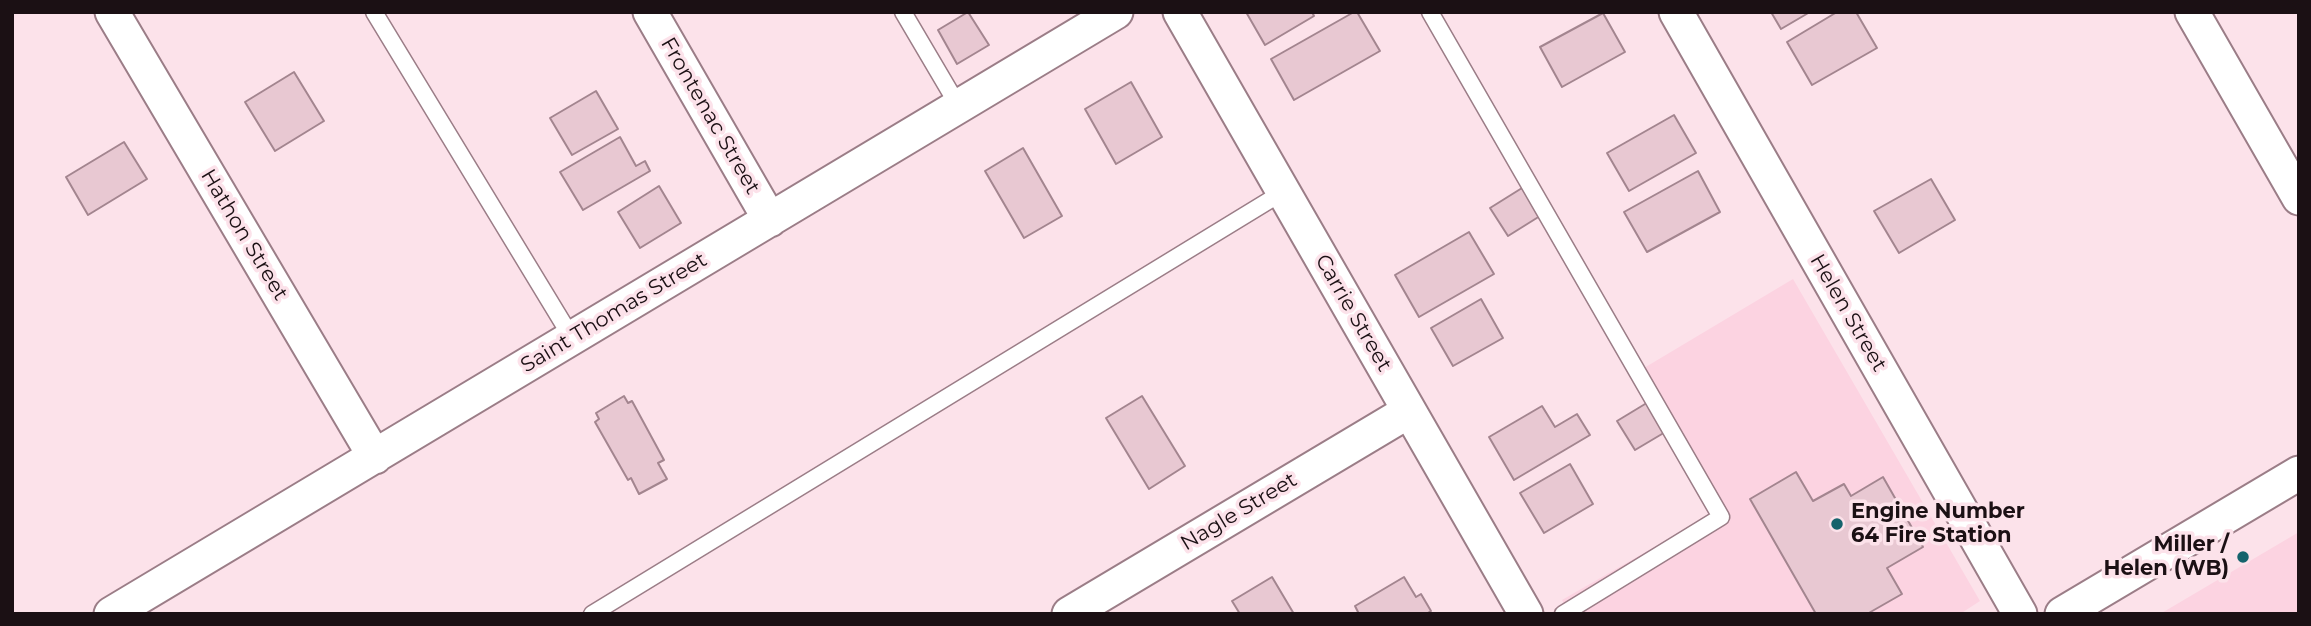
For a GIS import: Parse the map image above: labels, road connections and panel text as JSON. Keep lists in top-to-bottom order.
{
  "streets": {
    "street": [
      "Frontenac Street",
      "Hathon Street",
      "Saint Thomas Street",
      "Carrie Street",
      "Helen Street",
      "Nagle Street"
    ]
  },
  "crossings": [
    ["Frontenac Street", "Saint Thomas Street"],
    ["Hathon Street", "Saint Thomas Street"],
    ["Carrie Street", "Nagle Street"]
  ],
  "places": ["Engine Number 64 Fire Station", "Miller / Helen (WB)"]
}
